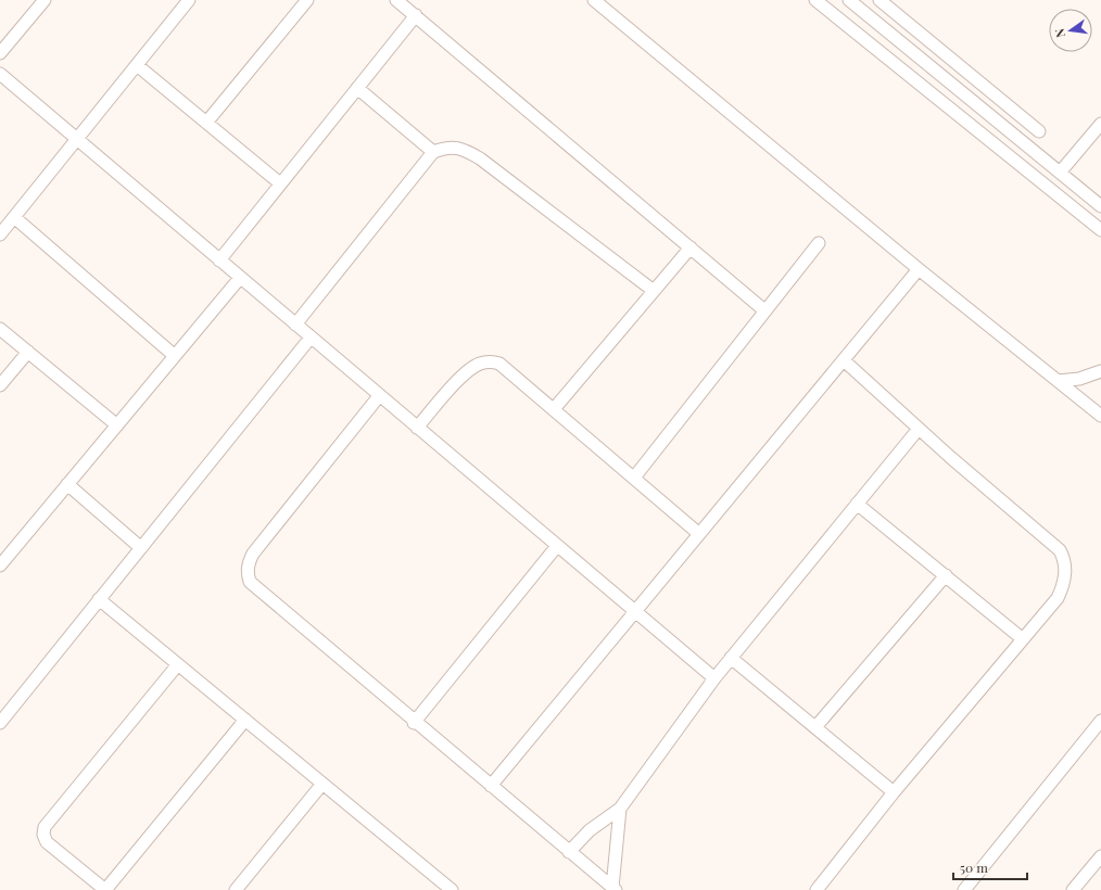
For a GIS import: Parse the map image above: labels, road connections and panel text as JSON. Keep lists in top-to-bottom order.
{
  "scale_bar": "50 m",
  "north": "left"
}
